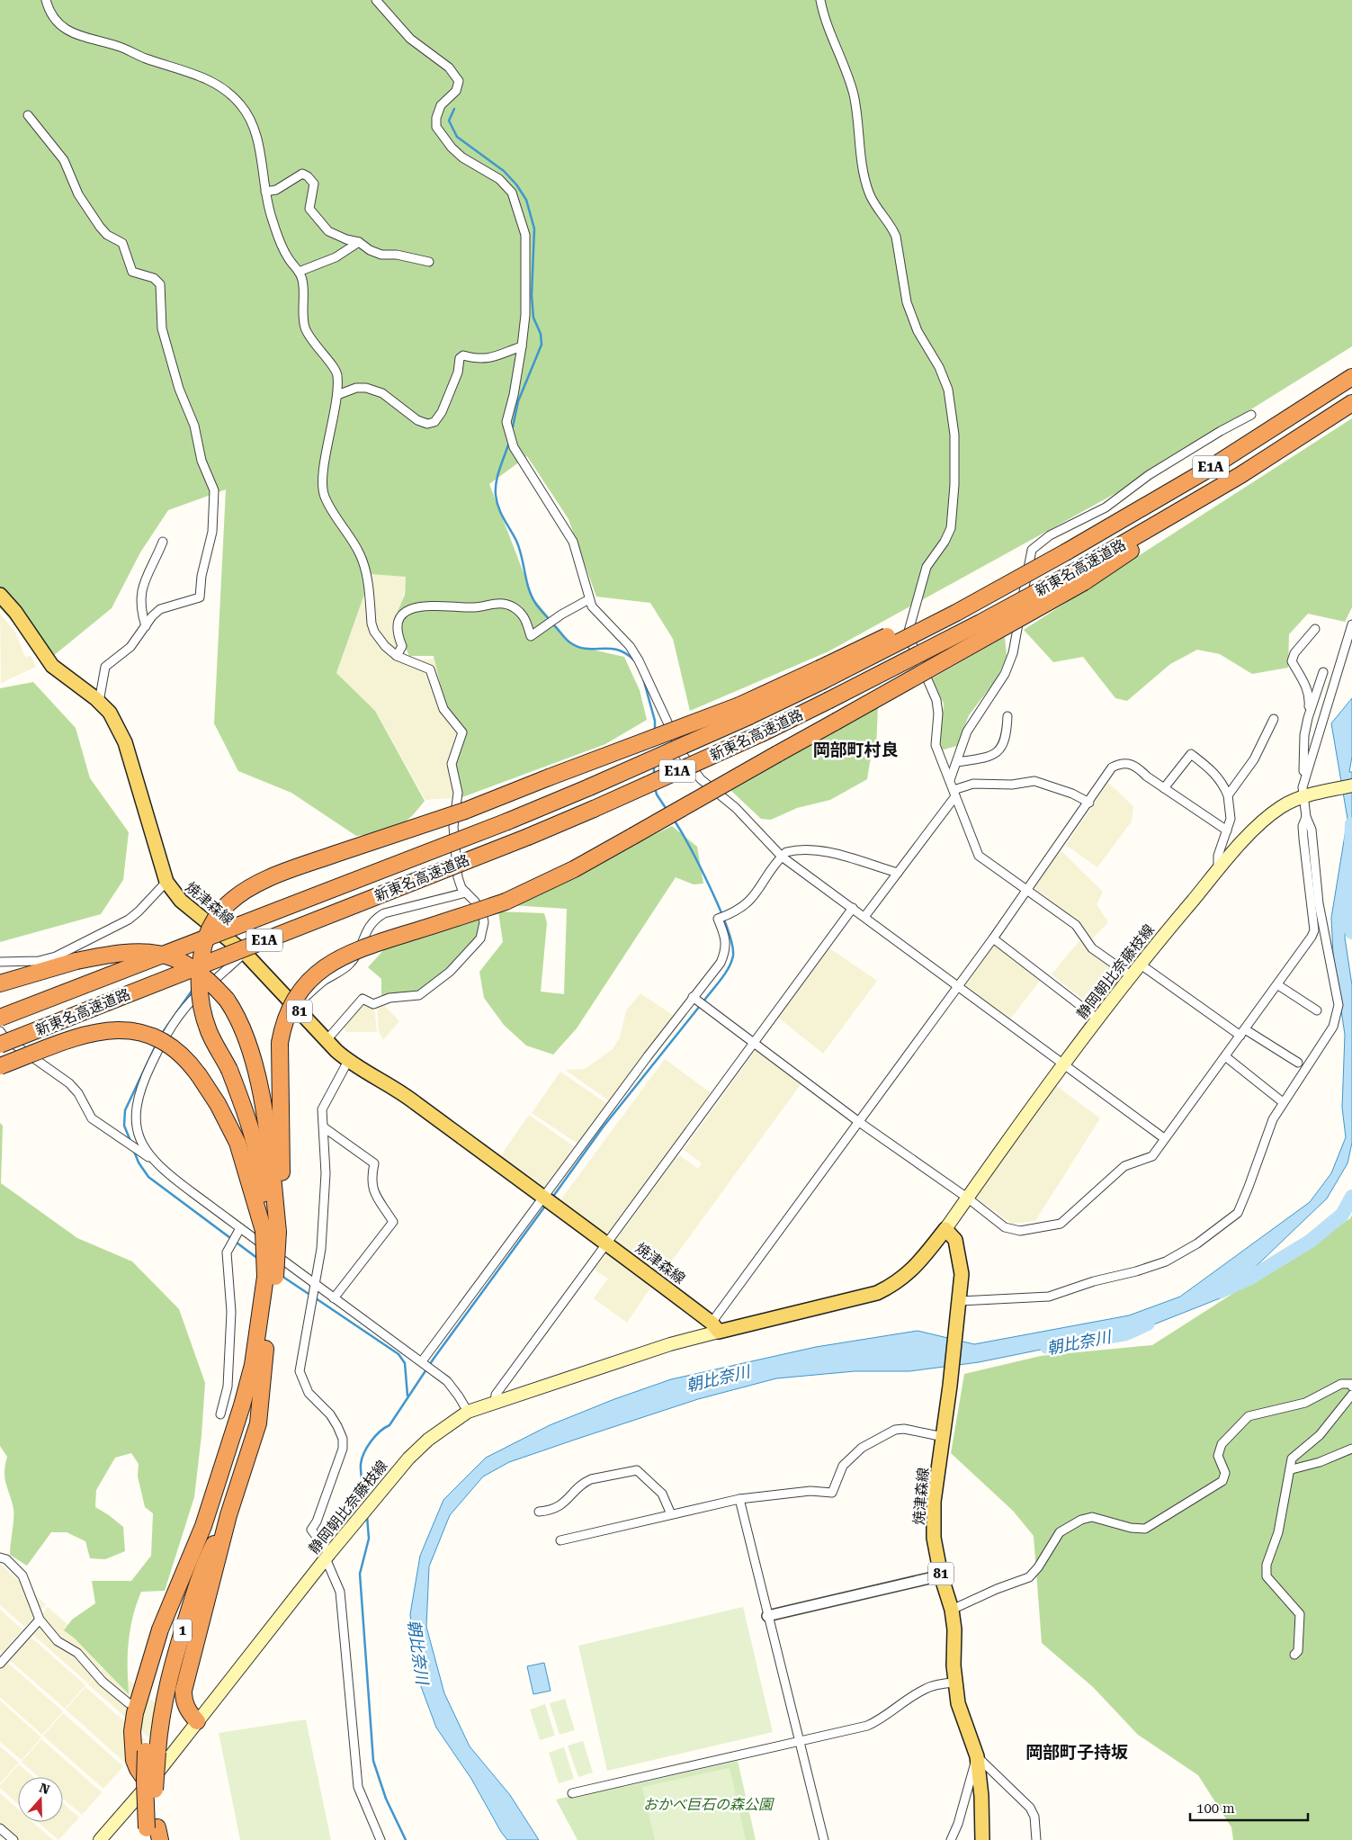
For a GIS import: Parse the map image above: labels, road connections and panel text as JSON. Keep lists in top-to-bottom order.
{
  "streets": {
    "highway": ["E1A", "新東名高速道路", "1"],
    "main road": ["焼津森線", "静岡朝比奈藤枝線", "81"]
  },
  "crossings": [
    ["焼津森線", "静岡朝比奈藤枝線"]
  ],
  "districts": ["岡部町村良", "岡部町子持坂"],
  "water": ["朝比奈川"],
  "parks": ["おかべ巨石の森公園"],
  "scale_bar": "100 m",
  "north": "top"
}
